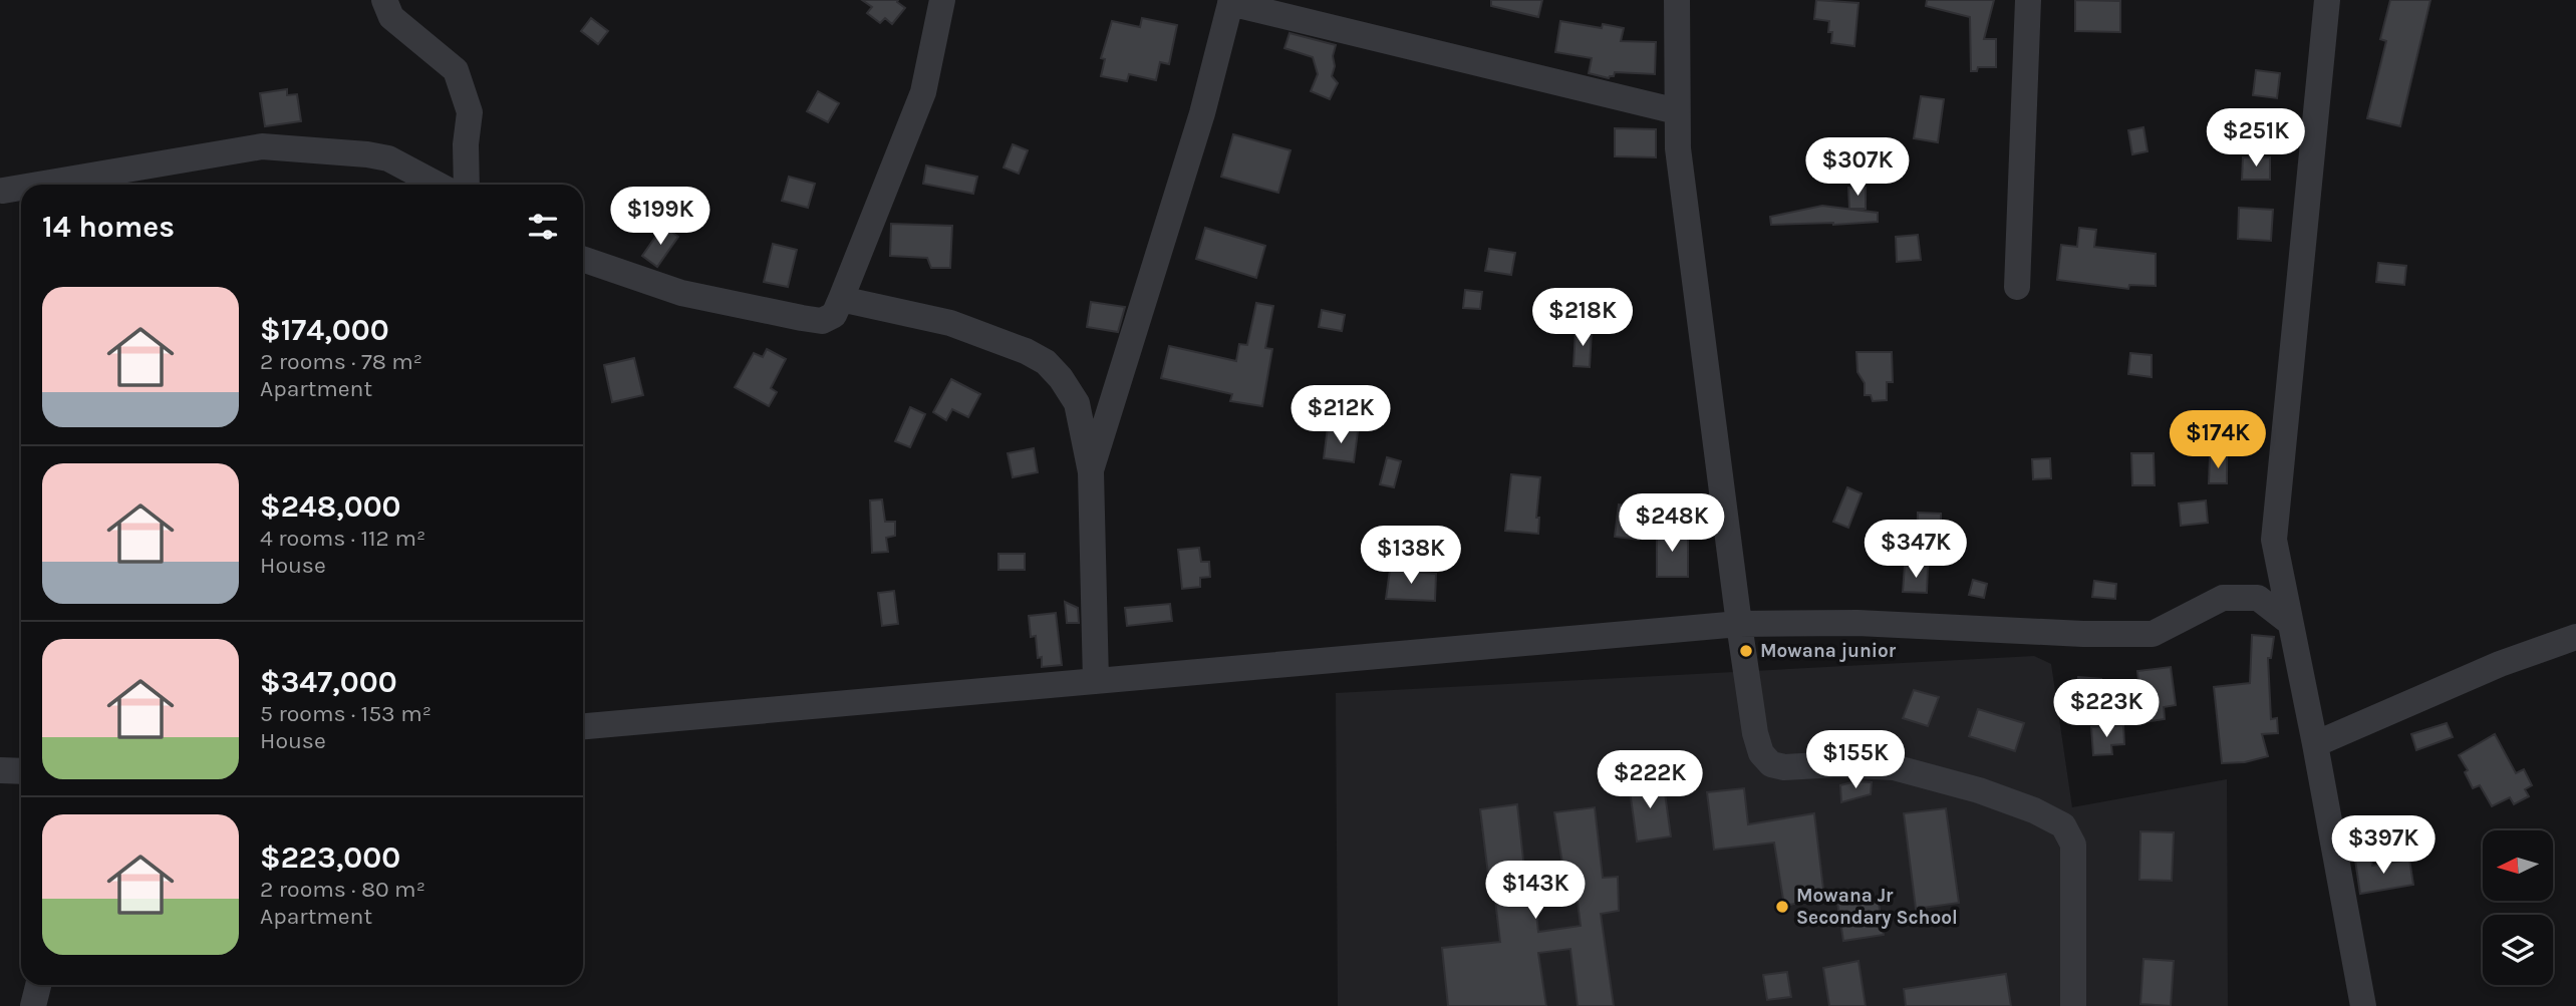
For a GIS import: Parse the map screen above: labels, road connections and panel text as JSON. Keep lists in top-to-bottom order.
{
  "places": ["Mowana junior", "Mowana Jr Secondary School"],
  "north": "left",
  "page": {
    "price": [
      "$251K",
      "$307K",
      "$199K",
      "$218K",
      "$212K",
      "$174K",
      "$248K",
      "$347K",
      "$138K",
      "$223K",
      "$155K",
      "$222K",
      "$397K",
      "$143K"
    ],
    "heading": "14 homes",
    "list": [
      {
        "name": "$174,000",
        "note": "2 rooms · 78 m² · Apartment"
      },
      {
        "name": "$248,000",
        "note": "4 rooms · 112 m² · House"
      },
      {
        "name": "$347,000",
        "note": "5 rooms · 153 m² · House"
      },
      {
        "name": "$223,000",
        "note": "2 rooms · 80 m² · Apartment"
      }
    ]
  }
}
